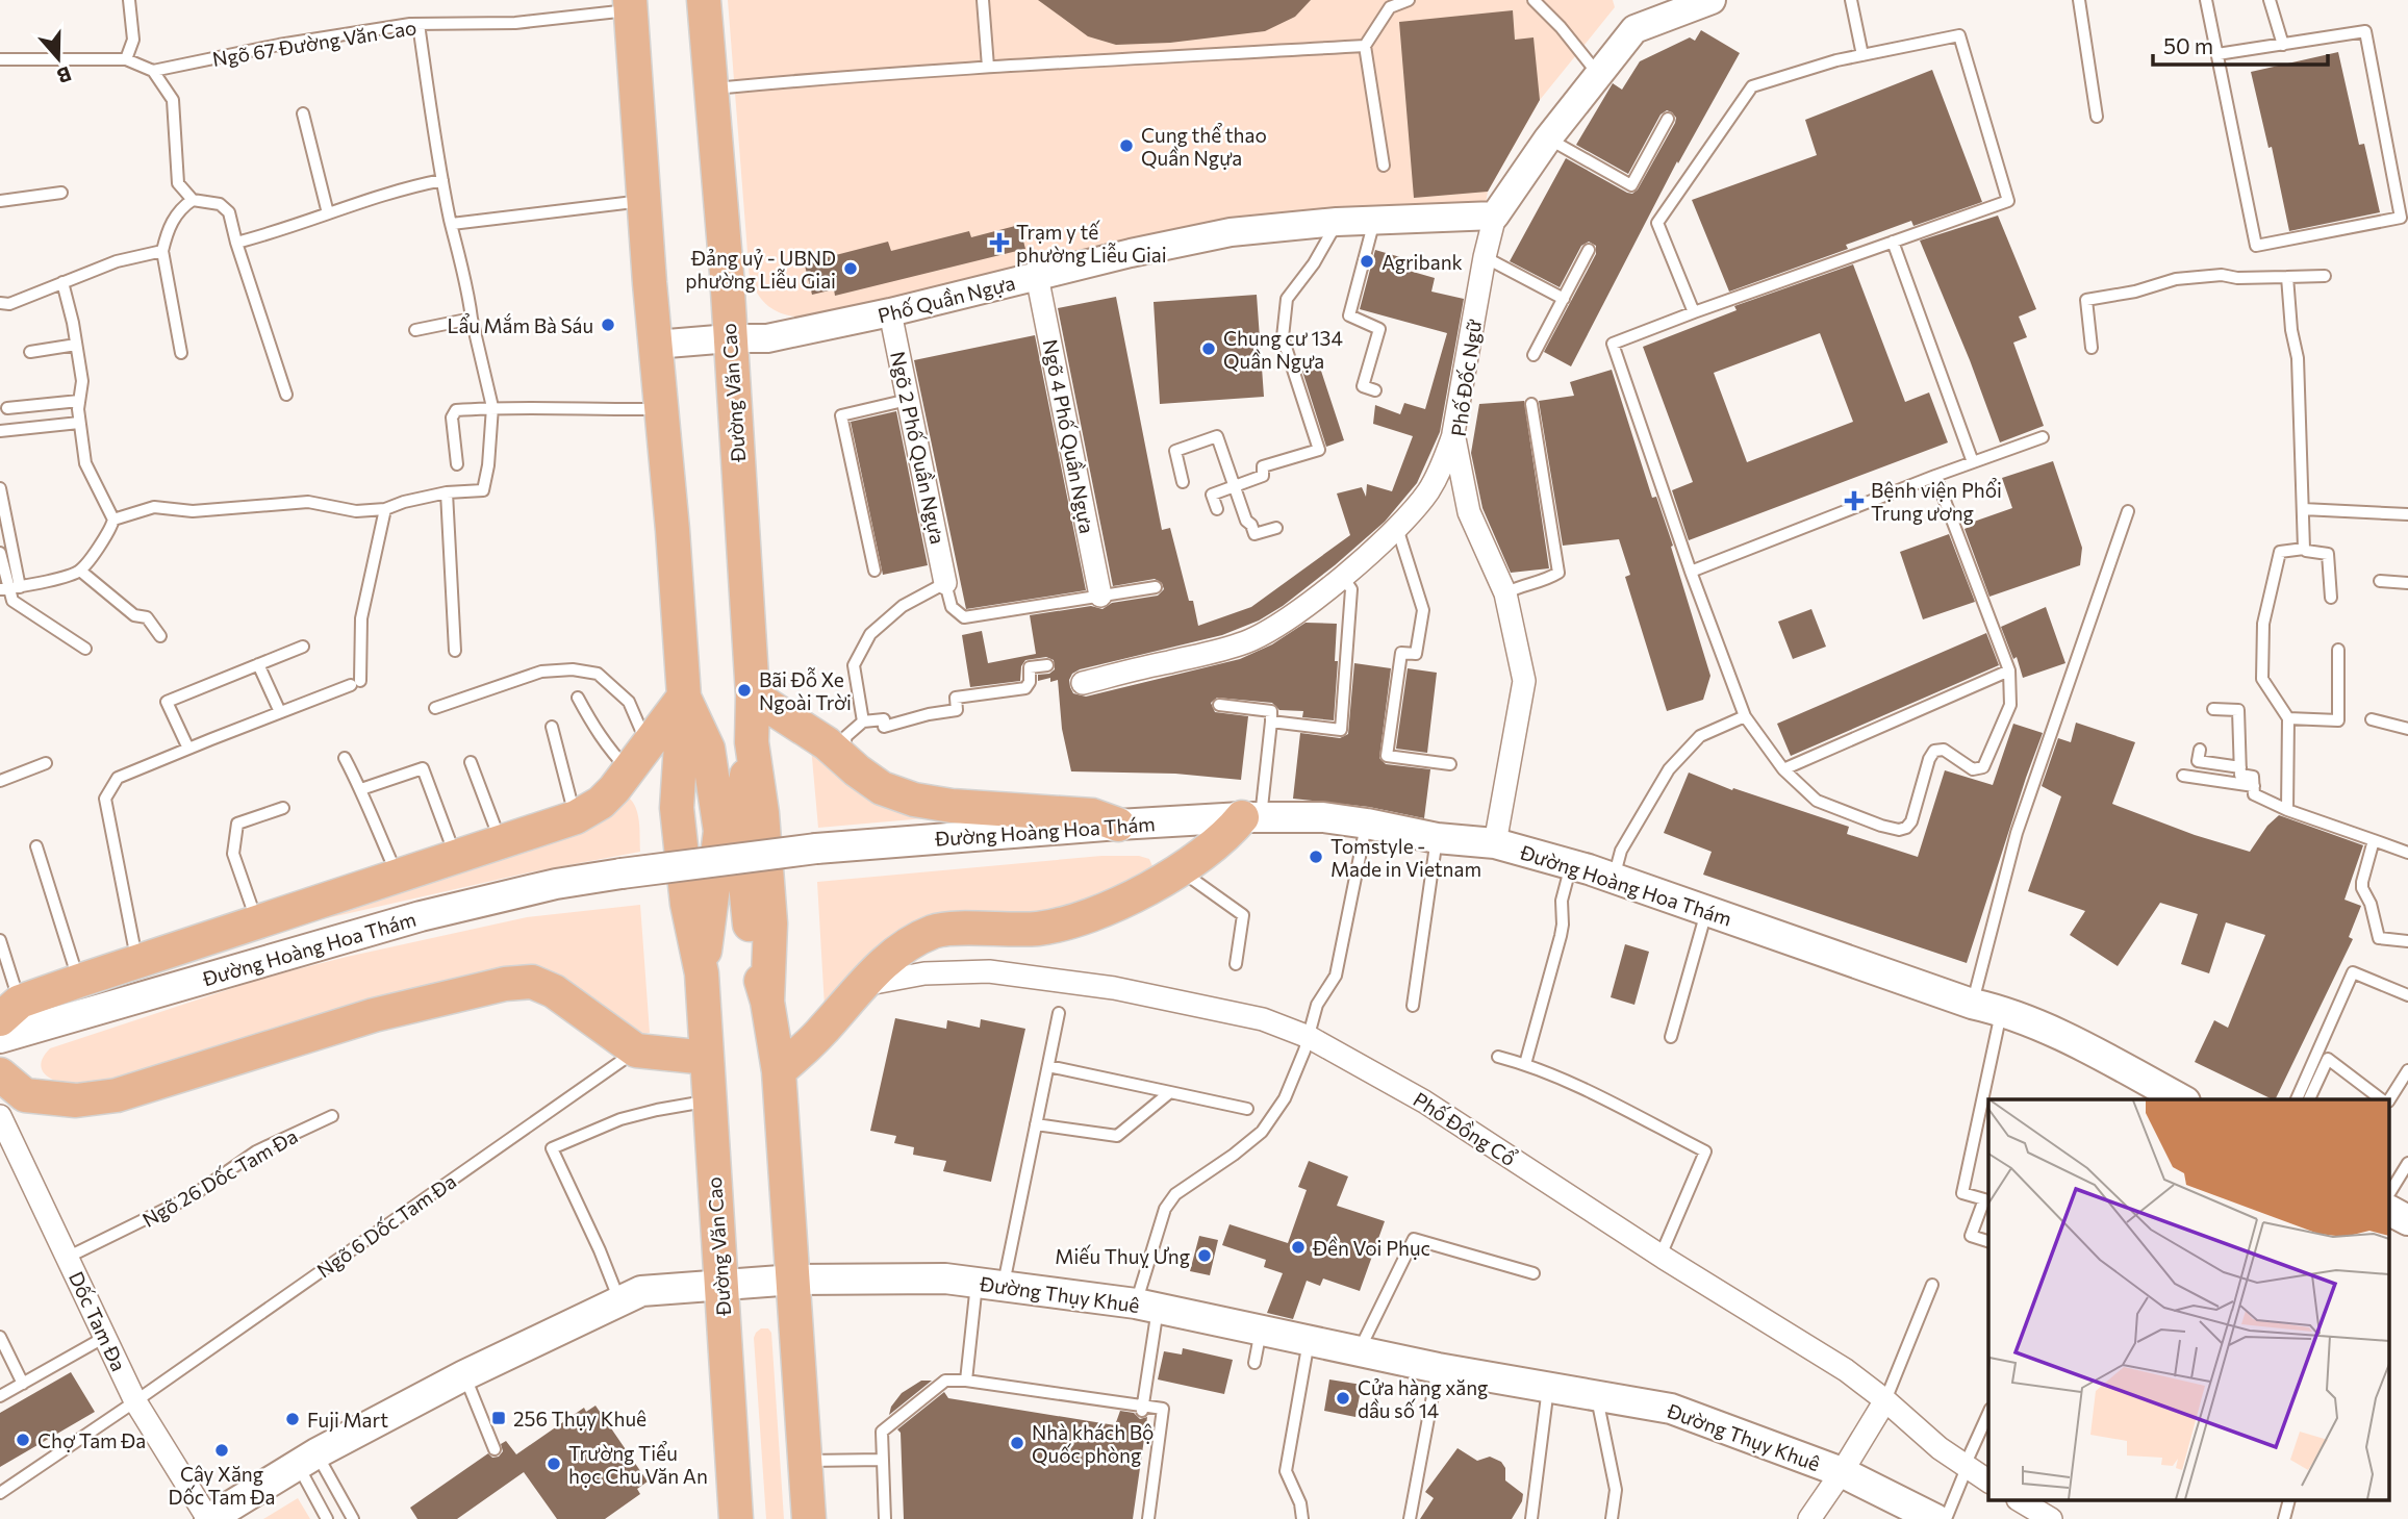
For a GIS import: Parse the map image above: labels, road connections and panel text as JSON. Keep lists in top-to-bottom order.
{
  "streets": {
    "main road": ["Đường Văn Cao", "Đường Hoàng Hoa Thám", "Đường Thụy Khuê"],
    "street": [
      "Phố Quần Ngựa",
      "Phố Đốc Ngữ",
      "Ngõ 4 Phố Quần Ngựa",
      "Ngõ 2 Phố Quần Ngựa",
      "Phố Đồng Cổ",
      "Dốc Tam Đa"
    ],
    "lane": ["Ngõ 67 Đường Văn Cao", "Ngõ 26 Dốc Tam Đa", "Ngõ 6 Dốc Tam Đa"]
  },
  "crossings": [
    ["Ngõ 67 Đường Văn Cao", "Đường Văn Cao"],
    ["Phố Quần Ngựa", "Phố Đốc Ngữ"],
    ["Phố Quần Ngựa", "Đường Văn Cao"],
    ["Phố Quần Ngựa", "Ngõ 4 Phố Quần Ngựa"],
    ["Phố Quần Ngựa", "Ngõ 2 Phố Quần Ngựa"],
    ["Phố Đốc Ngữ", "Đường Hoàng Hoa Thám"],
    ["Đường Văn Cao", "Đường Thụy Khuê"],
    ["Ngõ 26 Dốc Tam Đa", "Dốc Tam Đa"],
    ["Ngõ 6 Dốc Tam Đa", "Dốc Tam Đa"],
    ["Đường Thụy Khuê", "Dốc Tam Đa"]
  ],
  "places": {
    "other": [
      "Cung thể thao Quần Ngựa",
      "Agribank",
      "Đảng uỷ - UBND phường Liễu Giai",
      "Lẩu Mắm Bà Sáu",
      "Chung cư 134 Quần Ngựa",
      "Bãi Đỗ Xe Ngoài Trời",
      "Tomstyle - Made in Vietnam",
      "Đền Voi Phục",
      "Miếu Thuỵ Ưng",
      "Cửa hàng xăng dầu số 14",
      "Fuji Mart",
      "Chợ Tam Đa",
      "Nhà khách Bộ Quốc phòng",
      "Cây Xăng Dốc Tam Đa",
      "Trường Tiểu học Chu Văn An"
    ],
    "health": ["Trạm y tế phường Liễu Giai", "Bệnh viện Phổi Trung ương"],
    "transit": ["256 Thụy Khuê"]
  },
  "scale_bar": "50 m",
  "north": "bottom"
}
